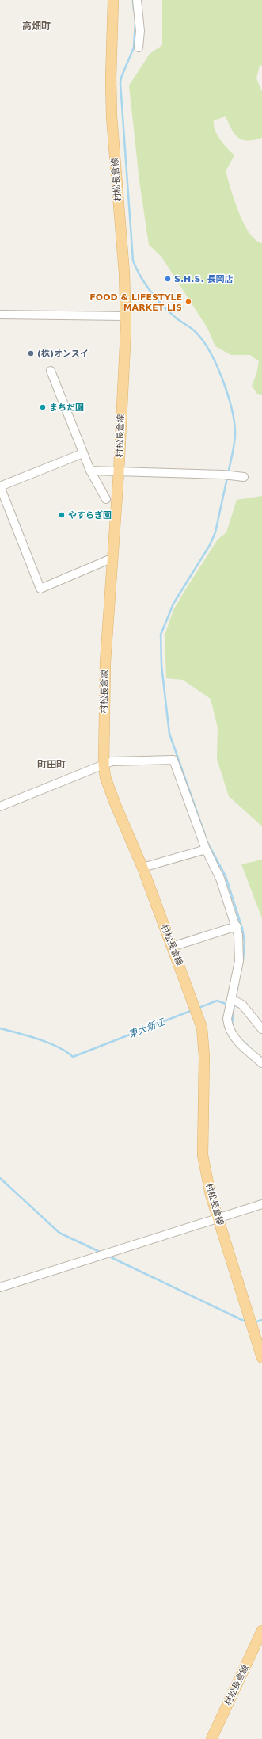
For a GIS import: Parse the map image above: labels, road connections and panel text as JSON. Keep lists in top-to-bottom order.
{
  "streets": {
    "main road": ["村松長倉線"]
  },
  "districts": ["高畑町", "町田町"],
  "water": ["東大新江"],
  "places": [
    "S.H.S. 長岡店",
    "FOOD & LIFESTYLE MARKET LIS",
    "(株)オンスイ",
    "まちだ園",
    "やすらぎ園"
  ]
}
